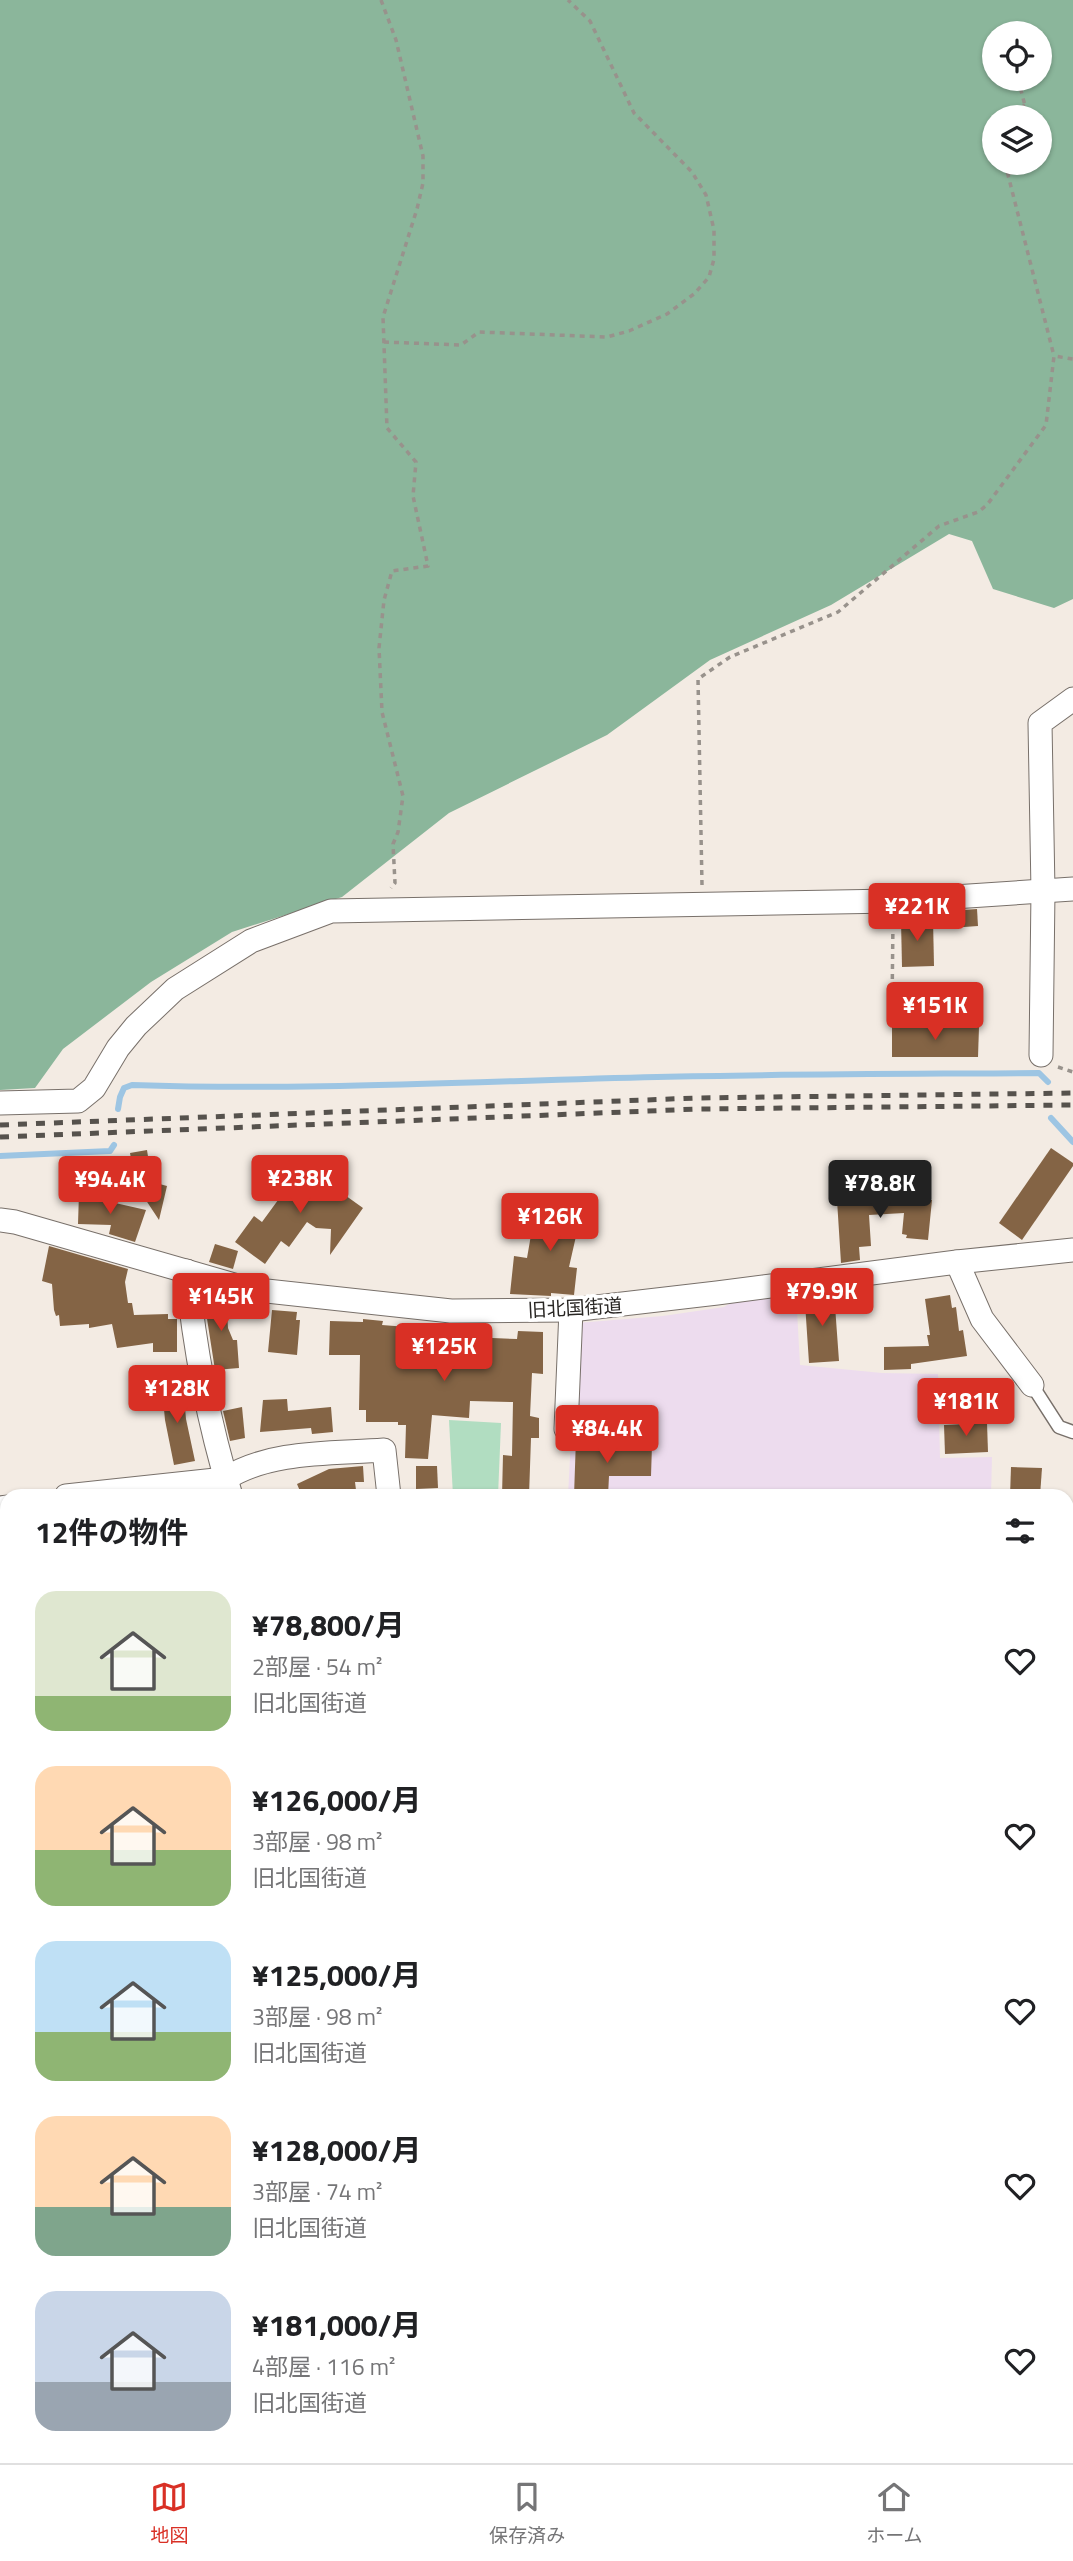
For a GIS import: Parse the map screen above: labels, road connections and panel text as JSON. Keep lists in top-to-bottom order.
{
  "streets": {
    "street": ["旧北国街道"]
  },
  "page": {
    "price": [
      "¥221K",
      "¥151K",
      "¥238K",
      "¥94.4K",
      "¥78.8K",
      "¥126K",
      "¥79.9K",
      "¥145K",
      "¥125K",
      "¥128K",
      "¥181K",
      "¥84.4K"
    ],
    "heading": "12件の物件",
    "list": [
      {
        "name": "¥78,800/月",
        "note": "2部屋 · 54 m² · 旧北国街道"
      },
      {
        "name": "¥126,000/月",
        "note": "3部屋 · 98 m² · 旧北国街道"
      },
      {
        "name": "¥125,000/月",
        "note": "3部屋 · 98 m² · 旧北国街道"
      },
      {
        "name": "¥128,000/月",
        "note": "3部屋 · 74 m² · 旧北国街道"
      },
      {
        "name": "¥181,000/月",
        "note": "4部屋 · 116 m² · 旧北国街道"
      }
    ],
    "tabs": ["地図", "保存済み", "ホーム"]
  }
}
